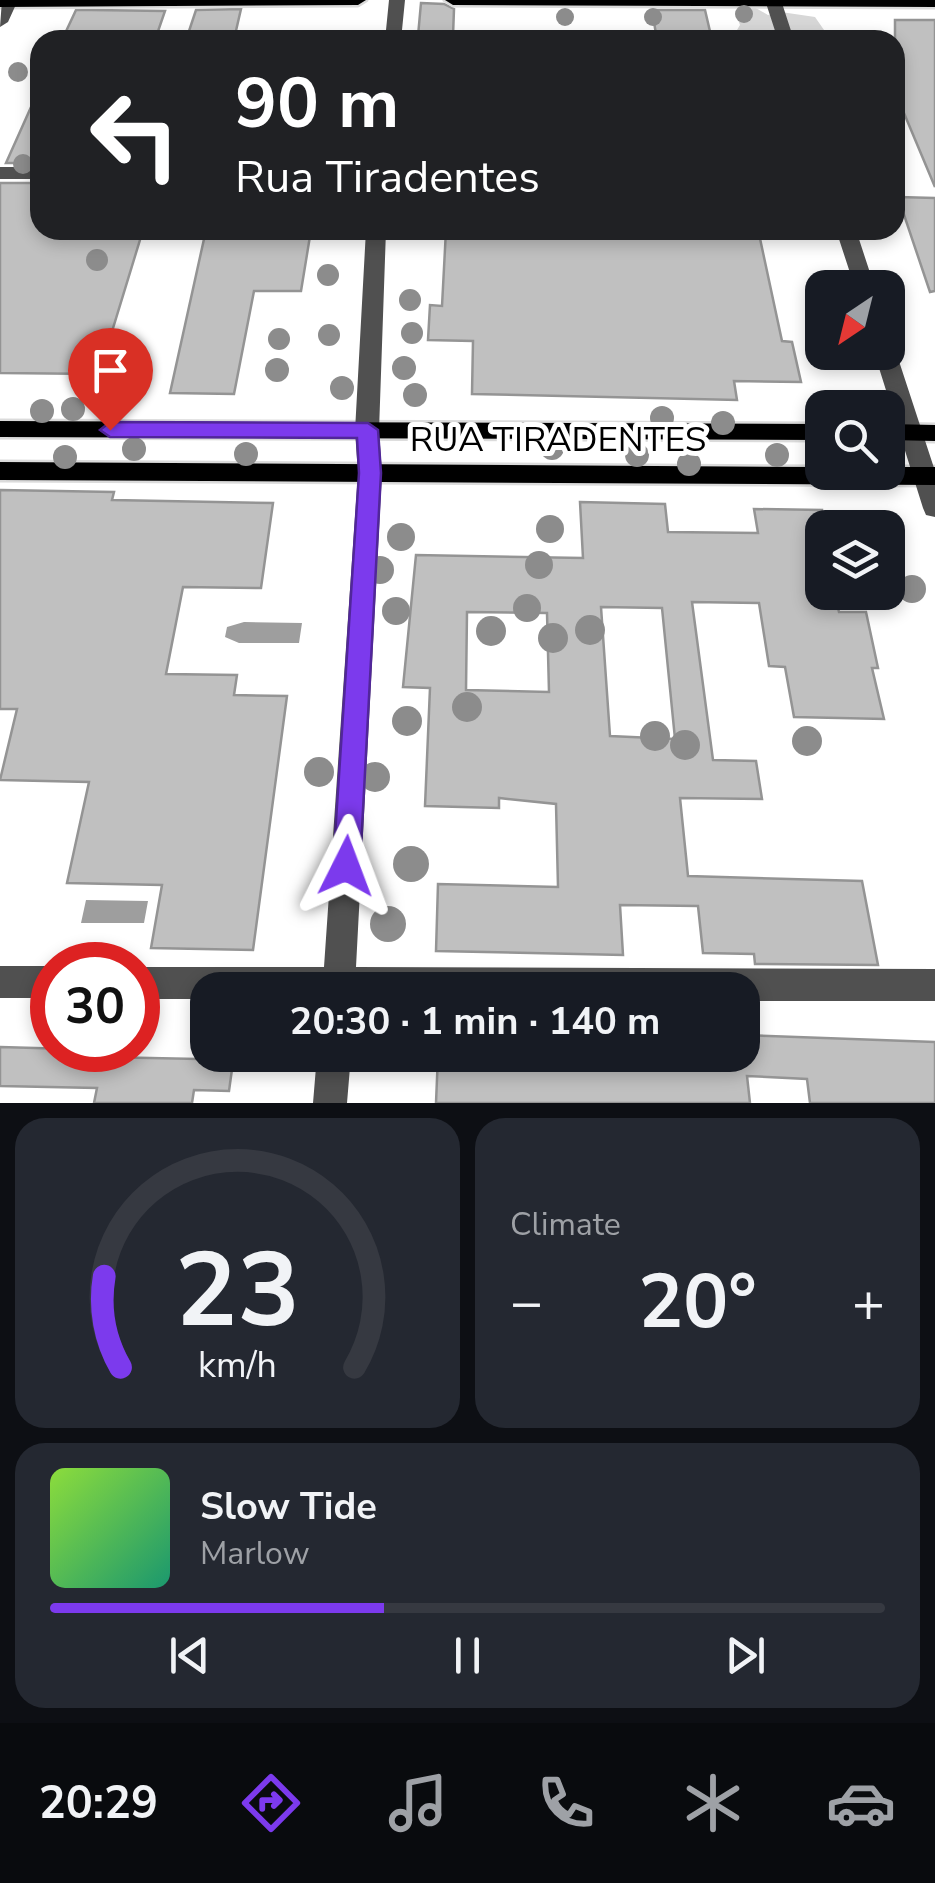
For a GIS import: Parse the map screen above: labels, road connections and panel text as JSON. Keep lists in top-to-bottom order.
{
  "streets": {
    "main road": ["RUA TIRADENTES"]
  },
  "north": "bottom left",
  "page": {
    "turn": ["90 m", "Rua Tiradentes"],
    "limit": "30",
    "trip": "20:30 · 1 min · 140 m",
    "tile": "Climate",
    "heat": ["−", "20°", "+"],
    "song": ["Slow Tide", "Marlow"],
    "tabs": "20:29",
    "gauge": ["23", "km/h"]
  }
}
